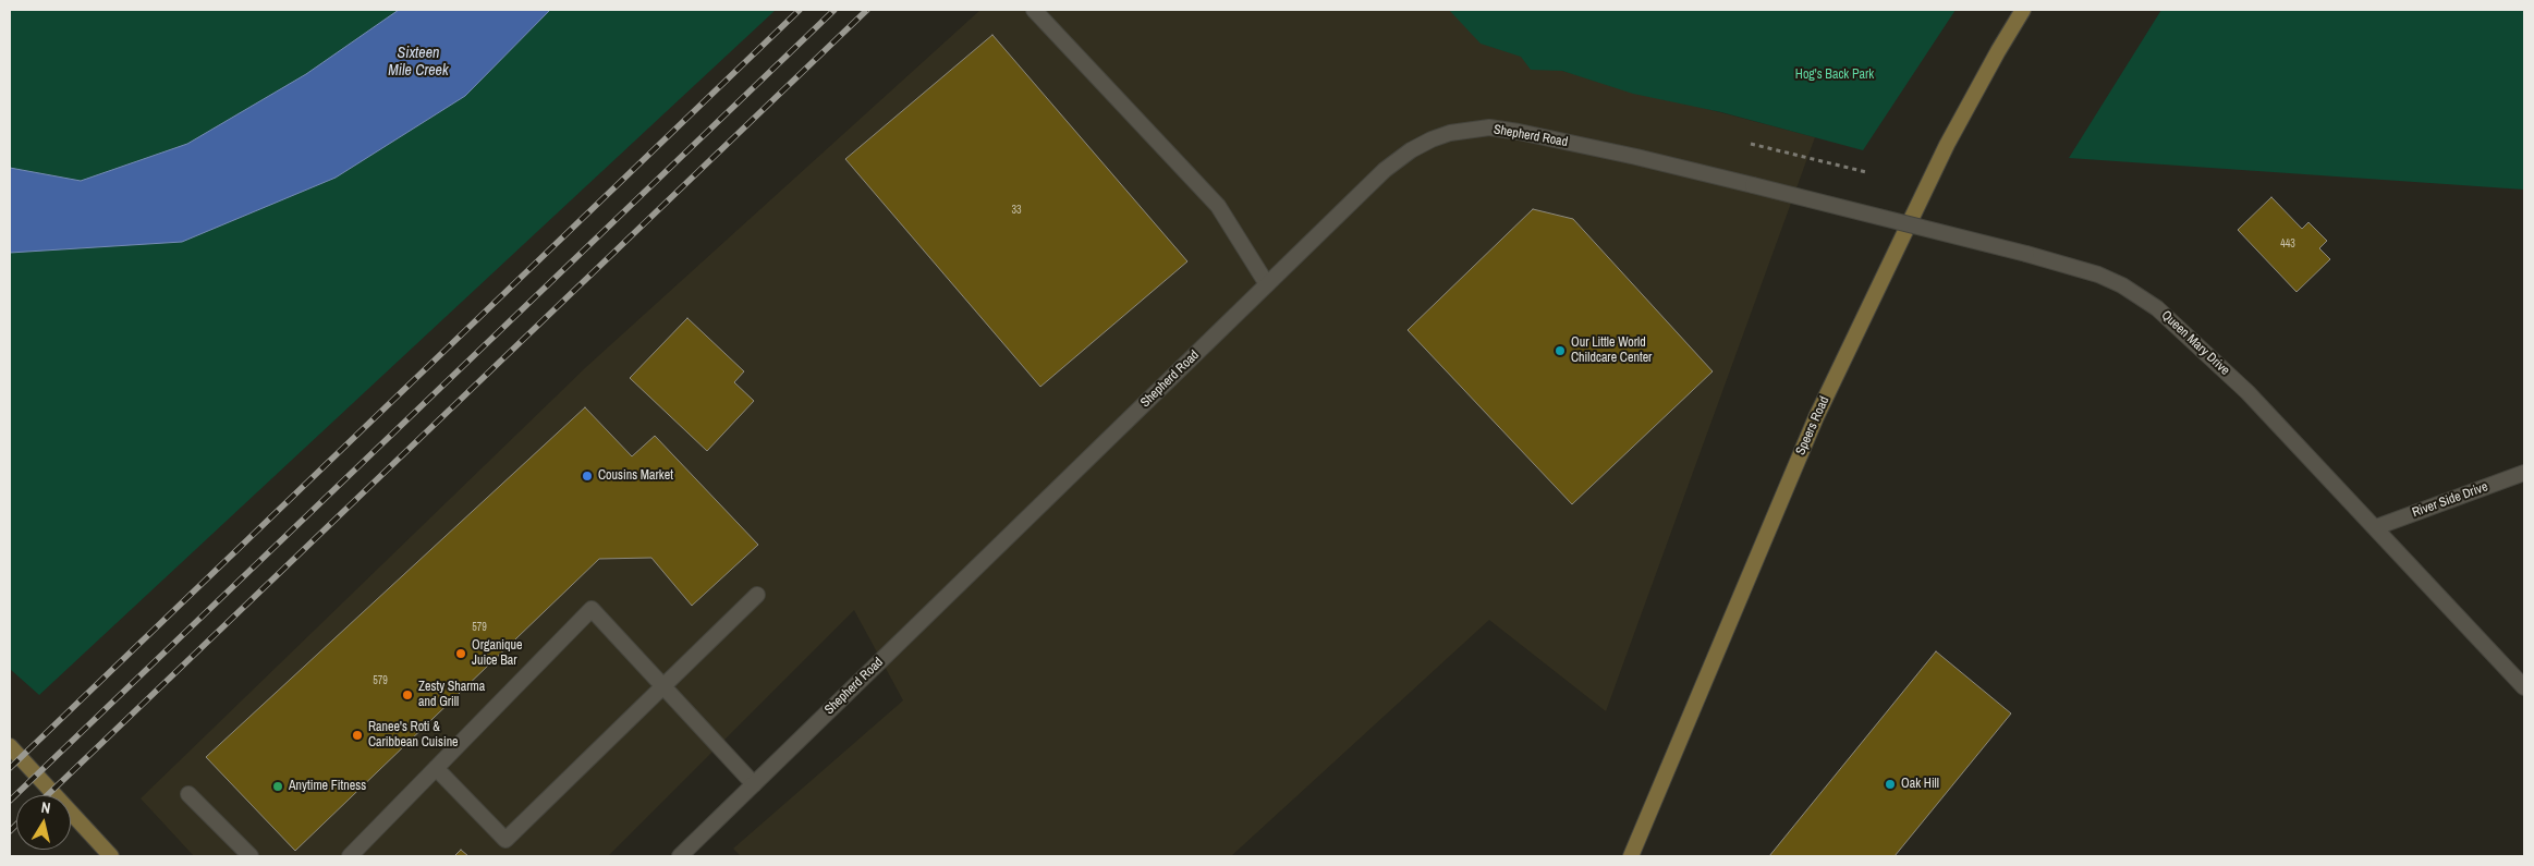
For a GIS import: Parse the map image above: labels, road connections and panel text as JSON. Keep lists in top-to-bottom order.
{
  "streets": {
    "main road": ["Speers Road"],
    "street": ["Shepherd Road", "Queen Mary Drive", "River Side Drive"]
  },
  "crossings": [
    ["Shepherd Road", "Queen Mary Drive"],
    ["Queen Mary Drive", "River Side Drive"]
  ],
  "water": ["Sixteen Mile Creek"],
  "parks": ["Hog's Back Park"],
  "places": [
    "Our Little World Childcare Center",
    "Cousins Market",
    "Organique Juice Bar",
    "Zesty Sharma and Grill",
    "Ranee's Roti & Caribbean Cuisine",
    "Oak Hill",
    "Anytime Fitness"
  ],
  "house_numbers": [
    "33",
    "443",
    "579",
    "579"
  ],
  "north": "top"
}
